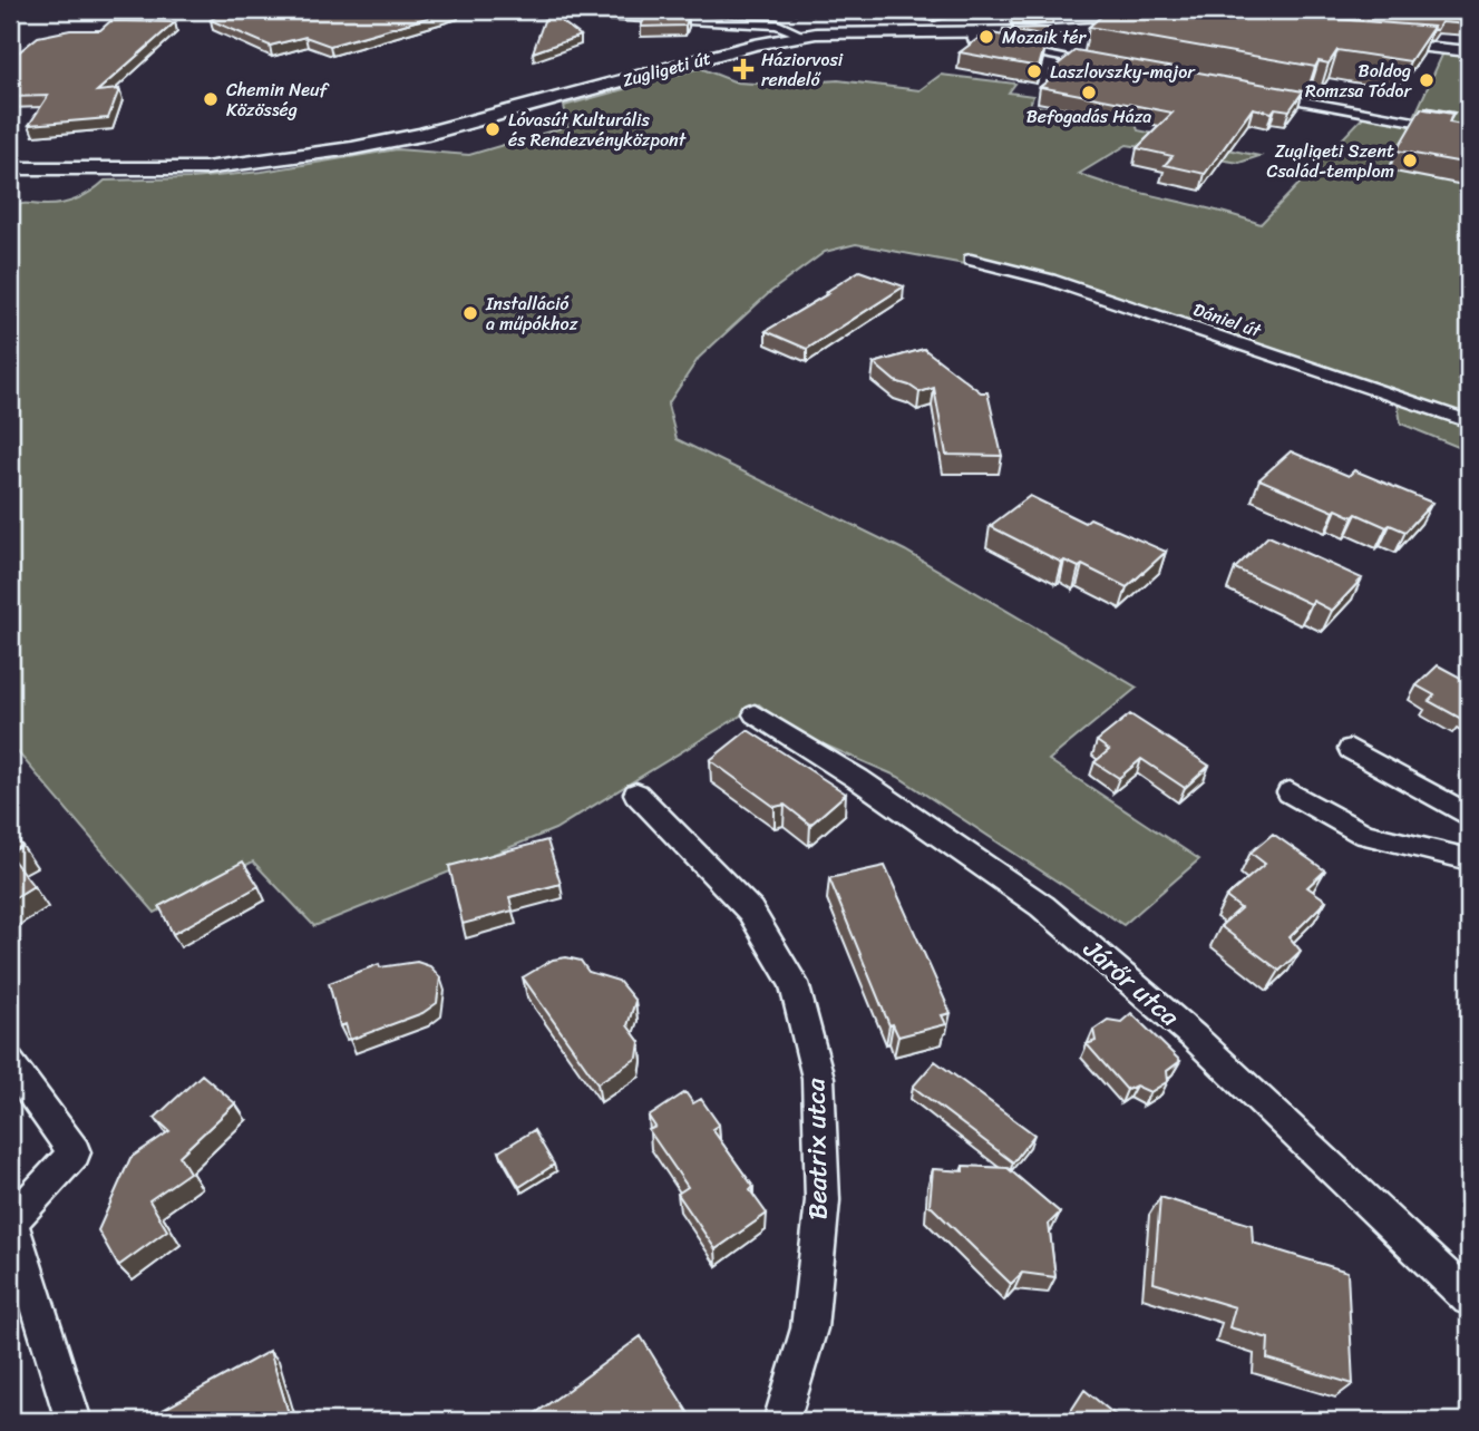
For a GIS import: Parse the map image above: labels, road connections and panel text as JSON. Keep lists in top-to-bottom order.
{
  "streets": {
    "street": [
      "Zugligeti út",
      "Dániel út",
      "Járőr utca",
      "Beatrix utca"
    ]
  },
  "places": {
    "other": [
      "Mozaik tér",
      "Laszlovszky-major",
      "Boldog Romzsa Tódor",
      "Befogadás Háza",
      "Chemin Neuf Közösség",
      "Lóvasút Kulturális és Rendezvényközpont",
      "Zugligeti Szent Család-templom",
      "Installáció a műpókhoz"
    ],
    "health": ["Háziorvosi rendelő"]
  }
}
